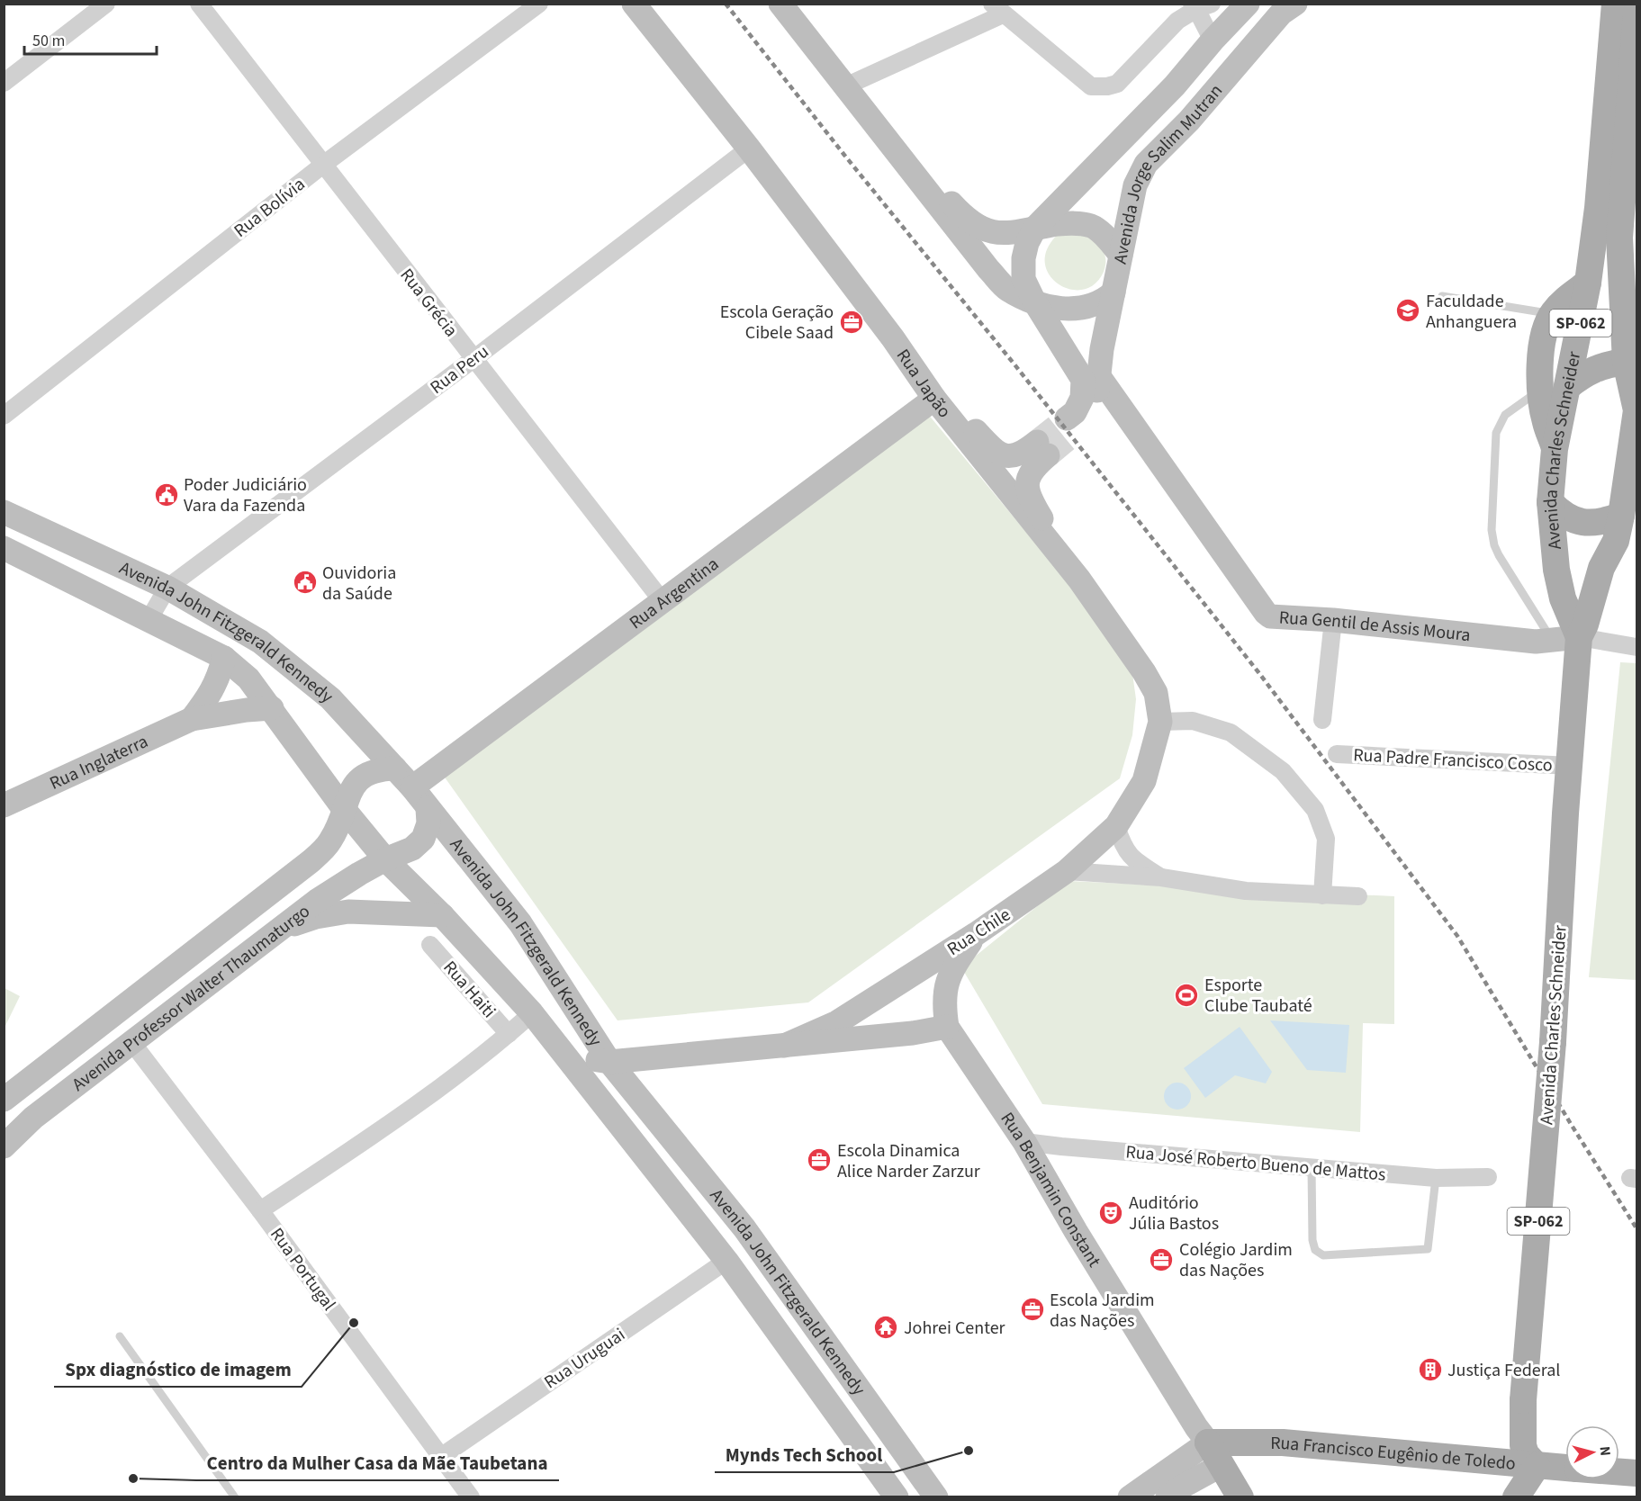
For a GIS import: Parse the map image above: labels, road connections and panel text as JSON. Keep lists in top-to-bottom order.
{
  "streets": {
    "main road": [
      "Avenida Jorge Salim Mutran",
      "SP-062",
      "Rua Japão",
      "Avenida Charles Schneider",
      "Rua Argentina",
      "Rua Gentil de Assis Moura",
      "Avenida John Fitzgerald Kennedy",
      "Rua Inglaterra",
      "Rua Chile",
      "Avenida Professor Walter Thaumaturgo",
      "Rua Benjamin Constant",
      "Rua Francisco Eugênio de Toledo"
    ],
    "street": [
      "Rua Bolívia",
      "Rua Grécia",
      "Rua Peru",
      "Rua Padre Francisco Cosco",
      "Rua Haiti",
      "Rua José Roberto Bueno de Mattos",
      "Rua Portugal",
      "Rua Uruguai"
    ]
  },
  "crossings": [
    ["Avenida Jorge Salim Mutran", "Rua Gentil de Assis Moura"],
    ["Rua Bolívia", "Rua Grécia"],
    ["Rua Grécia", "Rua Peru"],
    ["Rua Grécia", "Rua Argentina"],
    ["SP-062", "Avenida Charles Schneider"],
    ["Rua Peru", "Rua Japão"],
    ["Rua Peru", "Avenida John Fitzgerald Kennedy"],
    ["Rua Japão", "Rua Argentina"],
    ["Rua Japão", "Rua Chile"],
    ["Avenida Charles Schneider", "Rua Gentil de Assis Moura"],
    ["Avenida Charles Schneider", "Rua Padre Francisco Cosco"],
    ["Avenida Charles Schneider", "Rua Francisco Eugênio de Toledo"],
    ["Rua Argentina", "Avenida John Fitzgerald Kennedy"],
    ["Rua Argentina", "Avenida Professor Walter Thaumaturgo"],
    ["Avenida John Fitzgerald Kennedy", "Rua Inglaterra"],
    ["Avenida John Fitzgerald Kennedy", "Rua Chile"],
    ["Avenida John Fitzgerald Kennedy", "Avenida Professor Walter Thaumaturgo"],
    ["Avenida John Fitzgerald Kennedy", "Rua Uruguai"],
    ["Rua Chile", "Rua Benjamin Constant"],
    ["Avenida Professor Walter Thaumaturgo", "Rua Portugal"],
    ["Rua José Roberto Bueno de Mattos", "Rua Benjamin Constant"],
    ["Rua Benjamin Constant", "Rua Francisco Eugênio de Toledo"],
    ["Rua Portugal", "Rua Uruguai"]
  ],
  "places": {
    "school or university": ["Faculdade Anhanguera"],
    "office": [
      "Escola Geração Cibele Saad",
      "Escola Dinamica Alice Narder Zarzur",
      "Colégio Jardim das Nações",
      "Escola Jardim das Nações"
    ],
    "public building": ["Poder Judiciário Vara da Fazenda", "Ouvidoria da Saúde"],
    "sports": ["Esporte Clube Taubaté"],
    "theatre": ["Auditório Júlia Bastos"],
    "other": ["Spx diagnóstico de imagem", "Mynds Tech School", "Centro da Mulher Casa da Mãe Taubetana"],
    "temple": ["Johrei Center"],
    "building": ["Justiça Federal"]
  },
  "scale_bar": "50 m",
  "north": "right"
}
